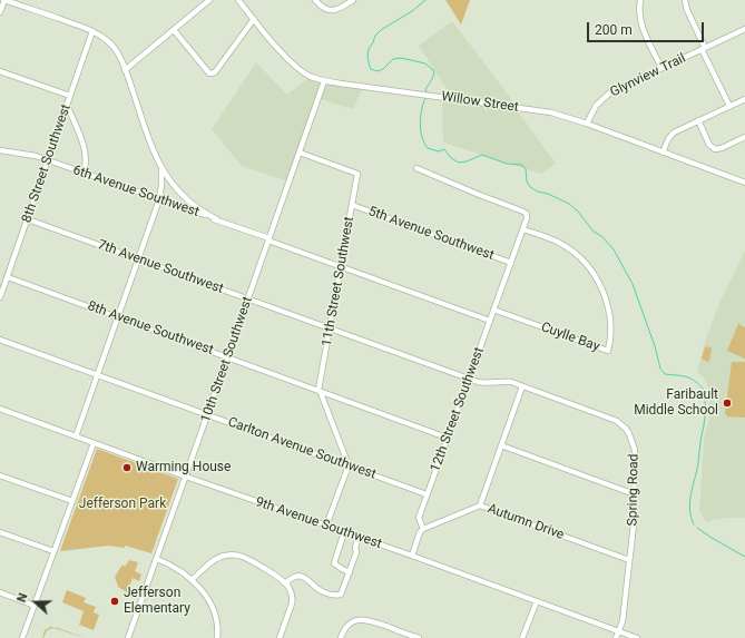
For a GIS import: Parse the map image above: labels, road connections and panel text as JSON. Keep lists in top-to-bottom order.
{
  "streets": {
    "street": [
      "Glynview Trail",
      "Willow Street",
      "8th Street Southwest",
      "6th Avenue Southwest",
      "5th Avenue Southwest",
      "7th Avenue Southwest",
      "11th Street Southwest",
      "8th Avenue Southwest",
      "Cuylle Bay",
      "10th Street Southwest",
      "12th Street Southwest",
      "Carlton Avenue Southwest",
      "Spring Road",
      "Autumn Drive",
      "9th Avenue Southwest"
    ]
  },
  "crossings": [
    ["Glynview Trail", "Willow Street"],
    ["Willow Street", "10th Street Southwest"],
    ["8th Street Southwest", "6th Avenue Southwest"],
    ["8th Street Southwest", "7th Avenue Southwest"],
    ["8th Street Southwest", "8th Avenue Southwest"],
    ["6th Avenue Southwest", "11th Street Southwest"],
    ["6th Avenue Southwest", "10th Street Southwest"],
    ["6th Avenue Southwest", "12th Street Southwest"],
    ["5th Avenue Southwest", "11th Street Southwest"],
    ["5th Avenue Southwest", "12th Street Southwest"],
    ["7th Avenue Southwest", "11th Street Southwest"],
    ["7th Avenue Southwest", "10th Street Southwest"],
    ["7th Avenue Southwest", "12th Street Southwest"],
    ["7th Avenue Southwest", "Spring Road"],
    ["11th Street Southwest", "8th Avenue Southwest"],
    ["11th Street Southwest", "10th Street Southwest"],
    ["8th Avenue Southwest", "10th Street Southwest"],
    ["8th Avenue Southwest", "12th Street Southwest"],
    ["Cuylle Bay", "12th Street Southwest"],
    ["10th Street Southwest", "Carlton Avenue Southwest"],
    ["10th Street Southwest", "9th Avenue Southwest"],
    ["12th Street Southwest", "Carlton Avenue Southwest"],
    ["12th Street Southwest", "Spring Road"],
    ["12th Street Southwest", "Autumn Drive"],
    ["12th Street Southwest", "9th Avenue Southwest"],
    ["Spring Road", "Autumn Drive"],
    ["Spring Road", "9th Avenue Southwest"]
  ],
  "parks": ["Jefferson Park"],
  "places": ["Faribault Middle School", "Warming House", "Jefferson Elementary"],
  "scale_bar": "200 m",
  "north": "left"
}
